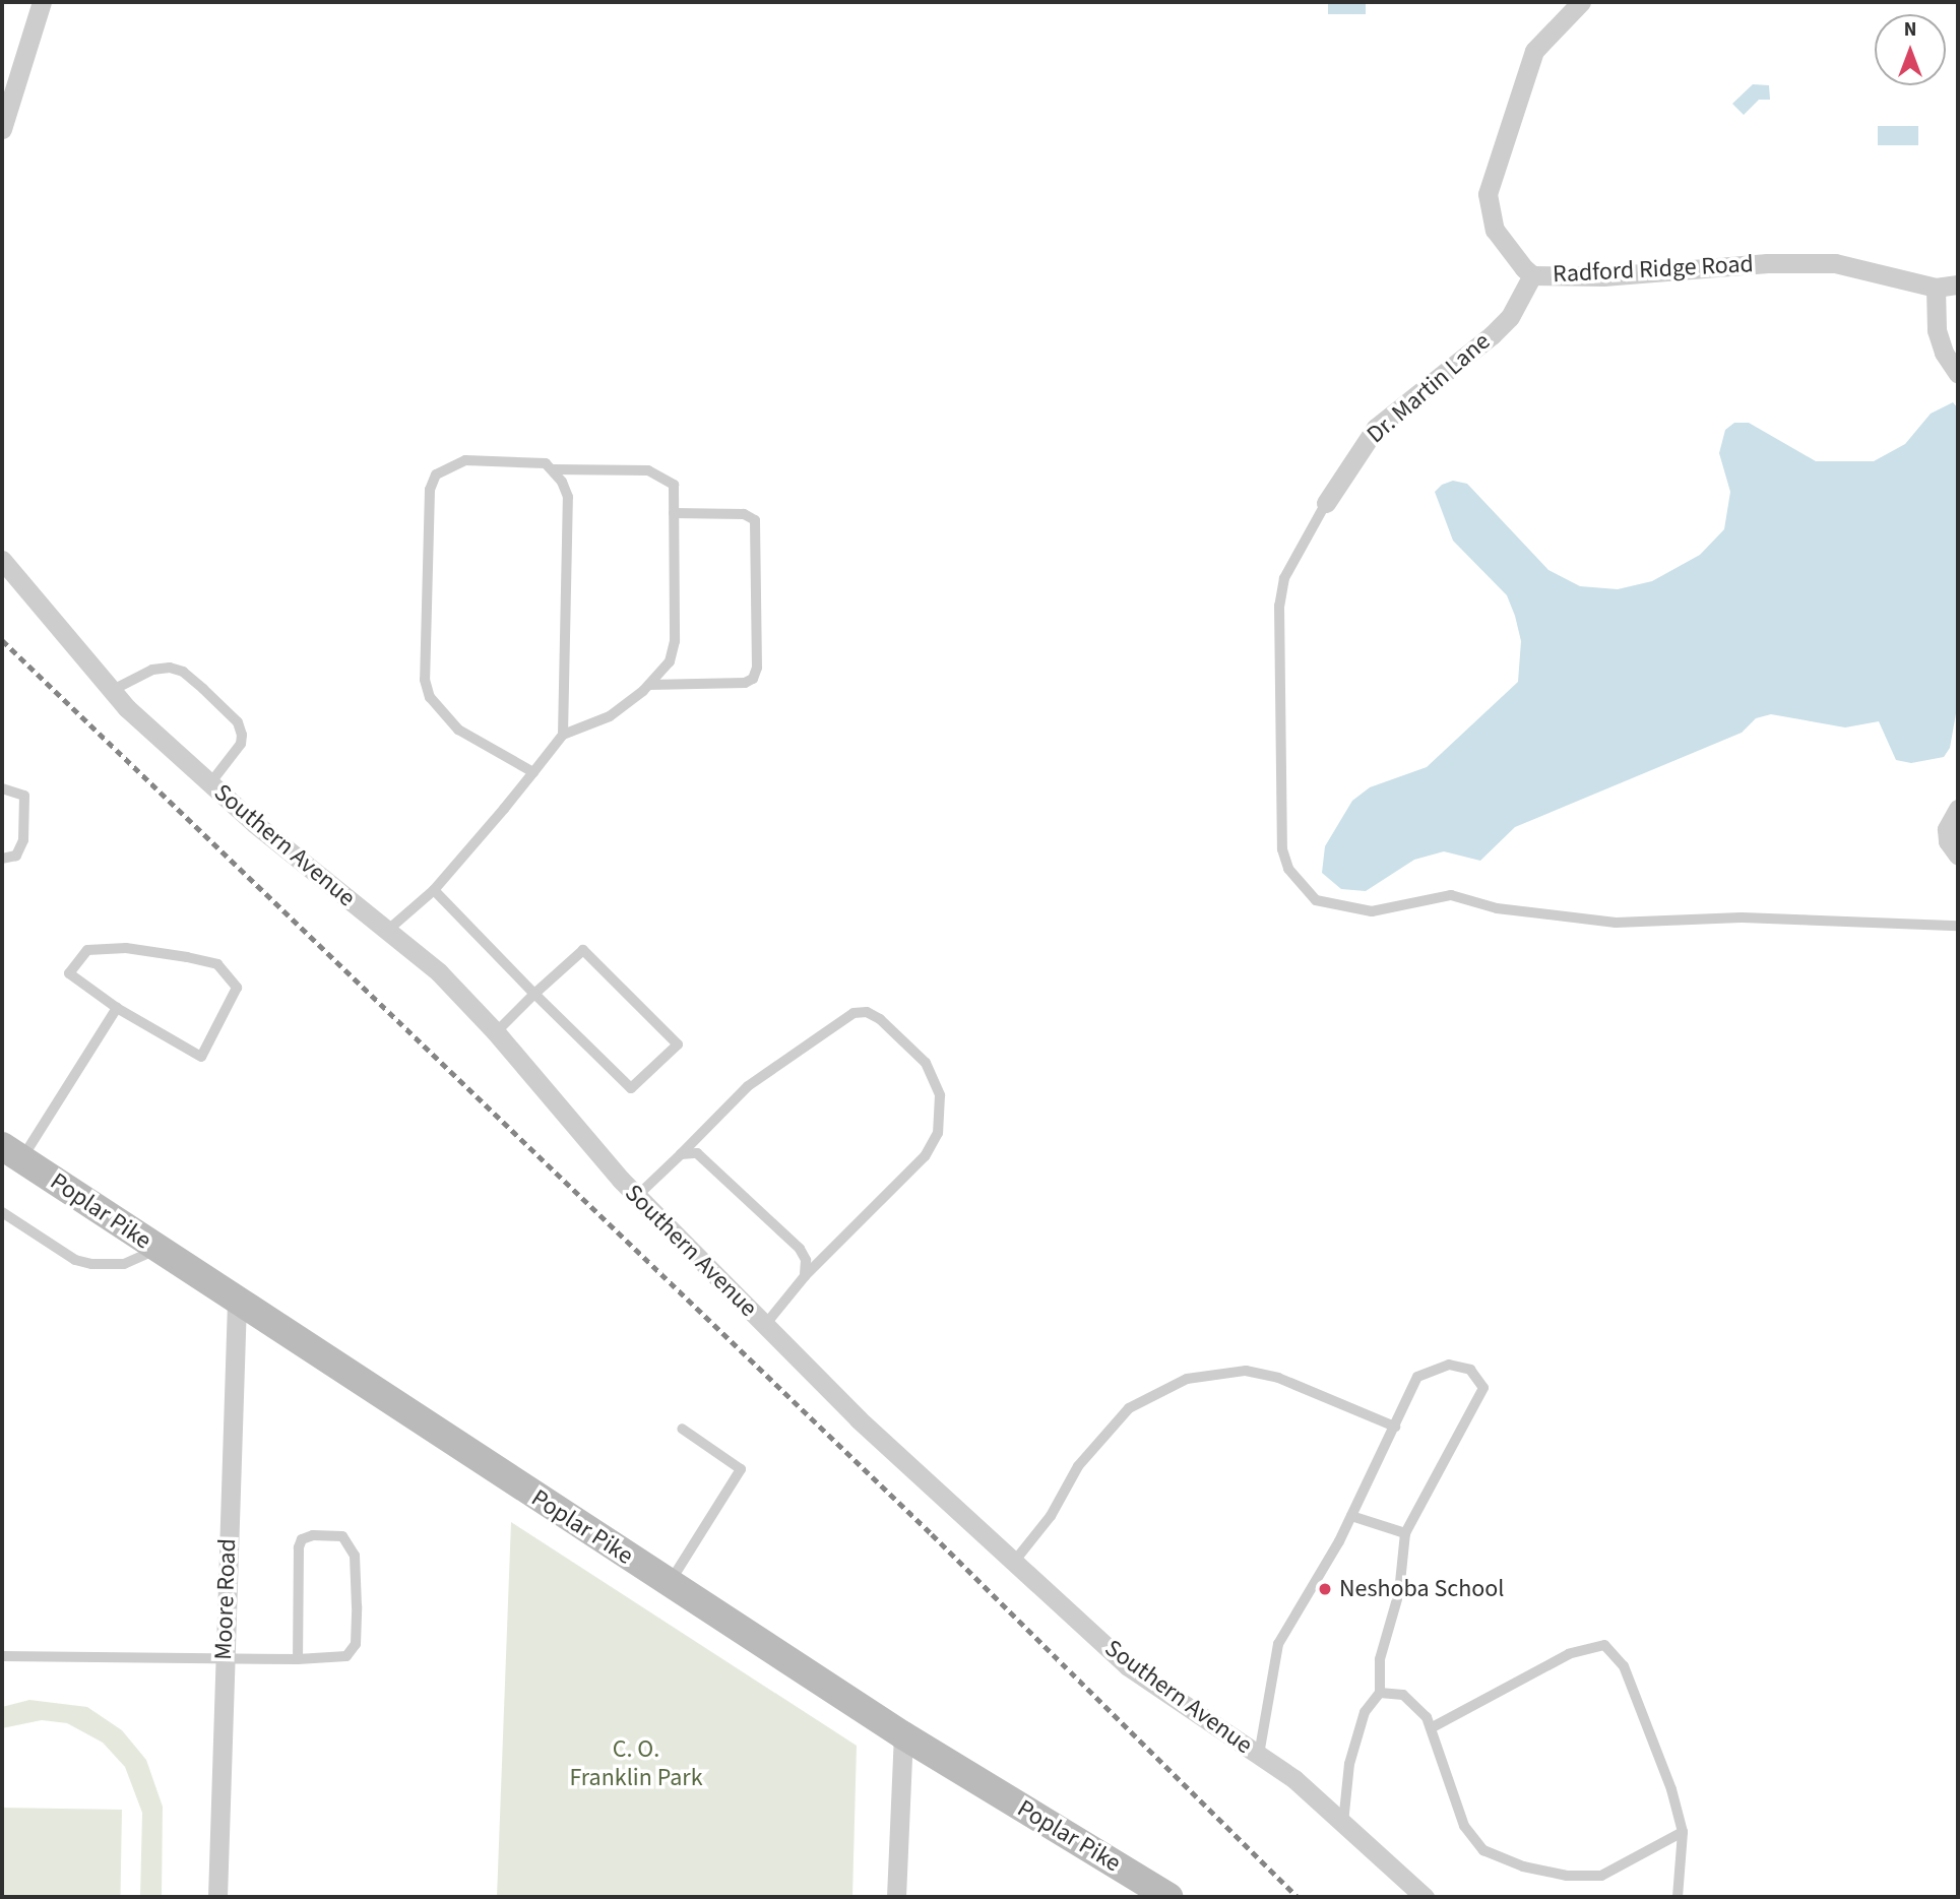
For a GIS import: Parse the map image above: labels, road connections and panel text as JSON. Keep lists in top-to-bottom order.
{
  "streets": {
    "main road": ["Poplar Pike"],
    "street": [
      "Radford Ridge Road",
      "Dr. Martin Lane",
      "Southern Avenue",
      "Moore Road"
    ]
  },
  "crossings": [
    ["Radford Ridge Road", "Dr. Martin Lane"],
    ["Poplar Pike", "Moore Road"]
  ],
  "parks": ["C. O. Franklin Park"],
  "places": ["Neshoba School"],
  "north": "top"
}
